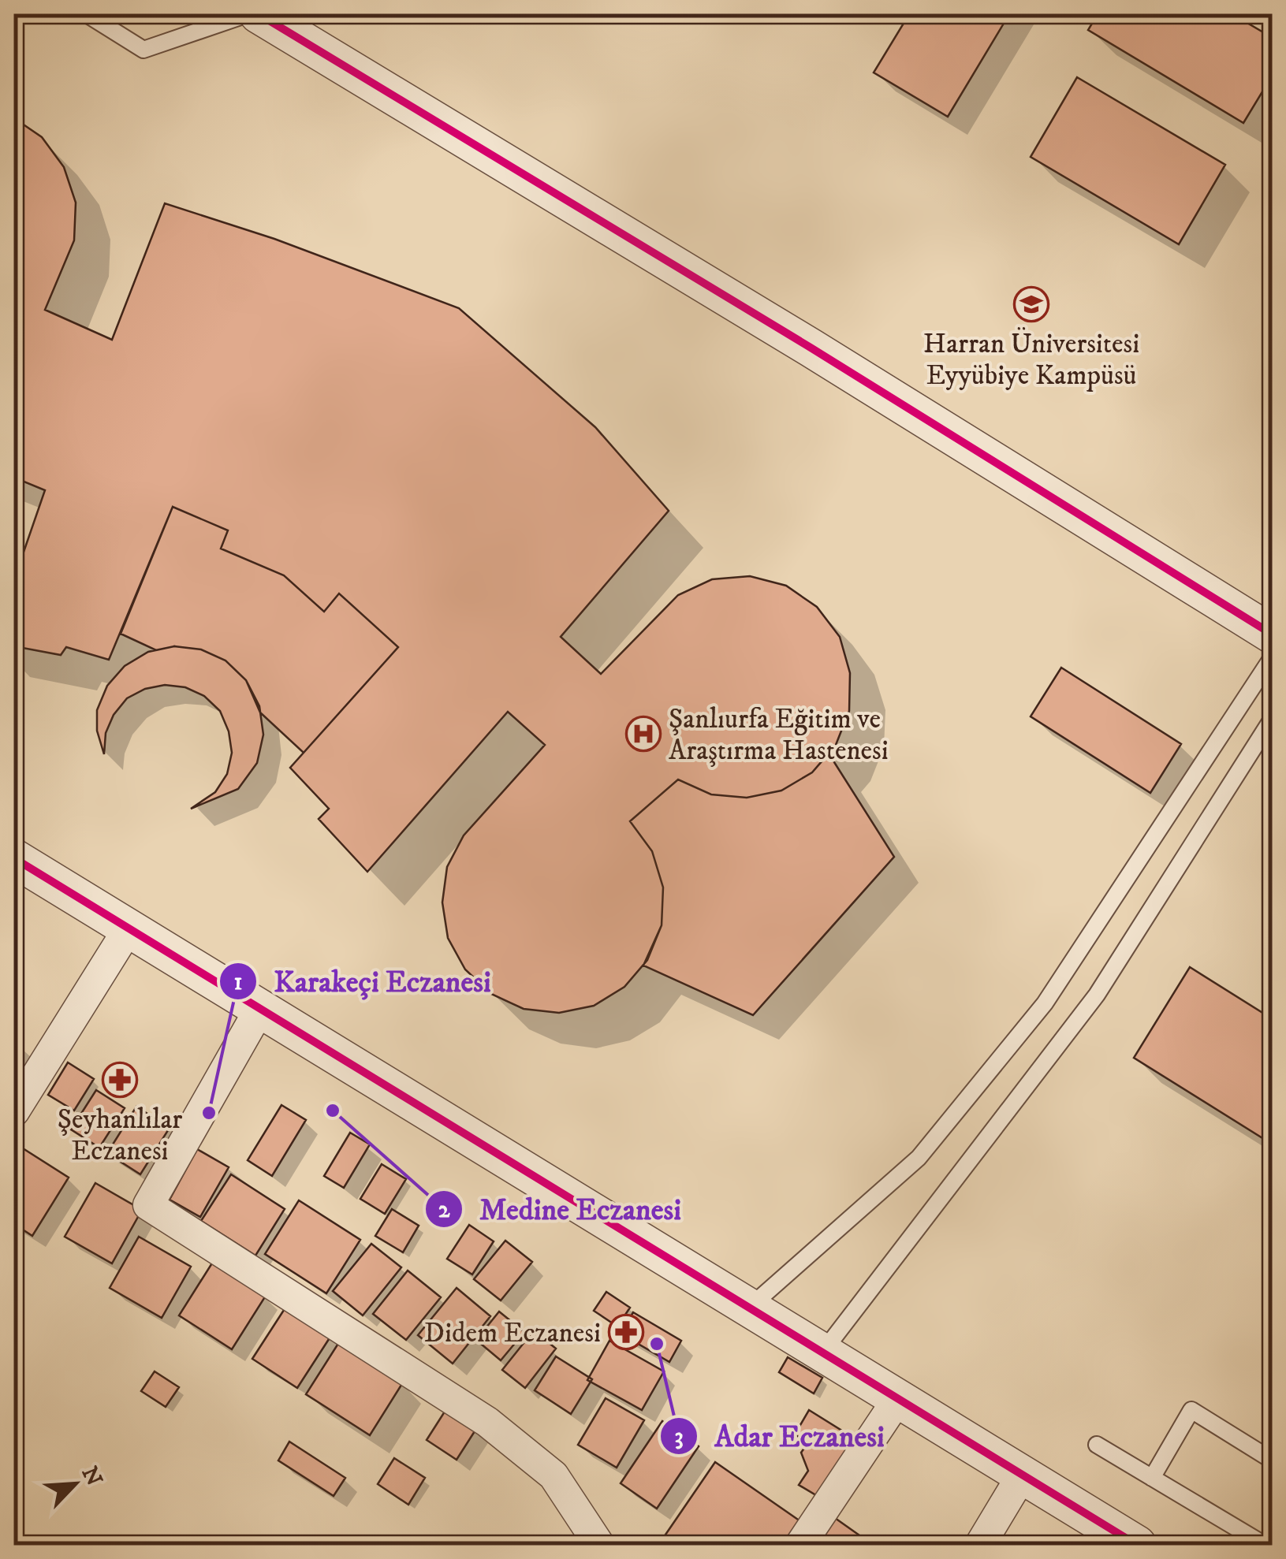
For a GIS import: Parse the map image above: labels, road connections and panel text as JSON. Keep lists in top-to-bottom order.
{
  "places": {
    "school or university": ["Harran Üniversitesi Eyyübiye Kampüsü"],
    "hospital": ["Şanlıurfa Eğitim ve Araştırma Hastenesi"],
    "pharmacy": ["Şeyhanlılar Eczanesi", "Didem Eczanesi"],
    "other": ["Medine Eczanesi", "Karakeçi Eczanesi", "Adar Eczanesi"]
  },
  "north": "top right"
}
